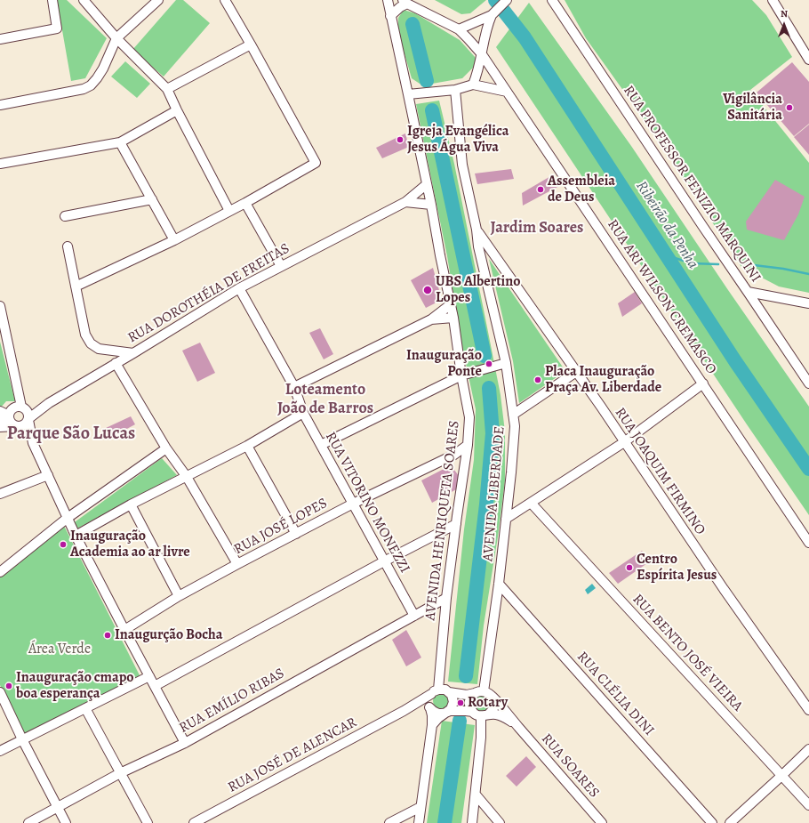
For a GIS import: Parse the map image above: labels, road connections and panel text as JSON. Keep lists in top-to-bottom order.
{
  "streets": {
    "street": [
      "RUA PROFESSOR FENIZIO MARQUINI",
      "RUA DOROTHÉIA DE FREITAS",
      "RUA ARI WILSON CREMASCO",
      "RUA JOAQUIM FIRMINO",
      "AVENIDA LIBERDADE",
      "RUA VITORINO MONEZZI",
      "AVENIDA HENRIQUETA SOARES",
      "RUA JOSÉ LOPES",
      "RUA BENTO JOSÉ VIEIRA",
      "RUA CLÉLIA DINI",
      "RUA EMÍLIO RIBAS",
      "RUA JOSÉ DE ALENCAR",
      "RUA SOARES"
    ]
  },
  "crossings": [
    ["RUA DOROTHÉIA DE FREITAS", "RUA VITORINO MONEZZI"],
    ["RUA DOROTHÉIA DE FREITAS", "AVENIDA HENRIQUETA SOARES"],
    ["RUA ARI WILSON CREMASCO", "AVENIDA HENRIQUETA SOARES"],
    ["RUA JOAQUIM FIRMINO", "AVENIDA LIBERDADE"],
    ["AVENIDA LIBERDADE", "RUA CLÉLIA DINI"],
    ["RUA VITORINO MONEZZI", "RUA JOSÉ LOPES"],
    ["RUA VITORINO MONEZZI", "RUA EMÍLIO RIBAS"],
    ["AVENIDA HENRIQUETA SOARES", "RUA JOSÉ LOPES"],
    ["AVENIDA HENRIQUETA SOARES", "RUA EMÍLIO RIBAS"]
  ],
  "districts": ["Jardim Soares", "Loteamento João de Barros", "Parque São Lucas"],
  "water": ["Ribeirão da Penha"],
  "parks": ["Área Verde"],
  "places": [
    "Vigilância Sanitária",
    "Igreja Evangélica Jesus Água Viva",
    "Assembleia de Deus",
    "UBS Albertino Lopes",
    "Inauguração Ponte",
    "Placa Inauguração Praça Av. Liberdade",
    "Inauguração Academia ao ar livre",
    "Centro Espírita Jesus",
    "Inaugurção Bocha",
    "Inauguração cmapo boa esperança",
    "Rotary"
  ],
  "north": "top"
}
